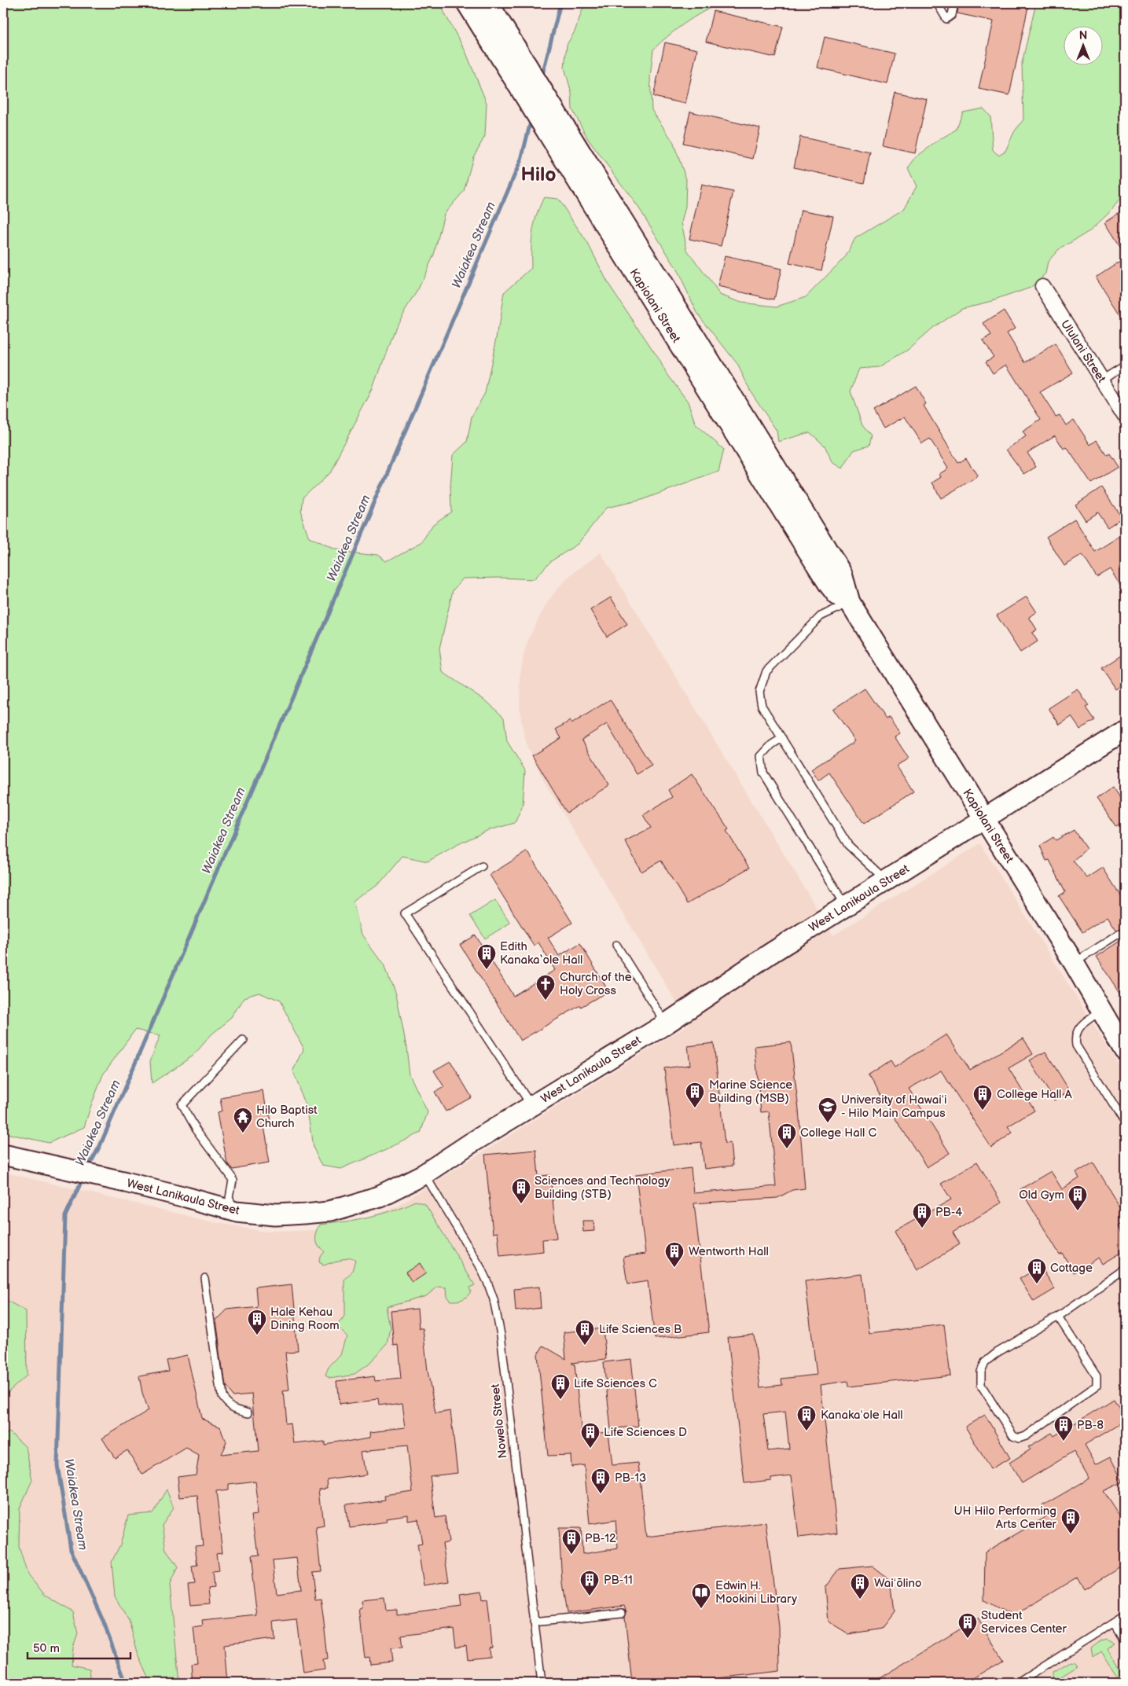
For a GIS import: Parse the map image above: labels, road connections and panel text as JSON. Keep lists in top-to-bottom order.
{
  "streets": {
    "street": ["Kapiolani Street", "Ululani Street", "West Lanikaula Street"],
    "lane": ["Nowelo Street"]
  },
  "crossings": [
    ["Kapiolani Street", "West Lanikaula Street"],
    ["West Lanikaula Street", "Nowelo Street"]
  ],
  "districts": ["Hilo"],
  "water": ["Waiakea Stream"],
  "places": {
    "building": [
      "Edith Kanaka‘ole Hall",
      "Marine Science Building (MSB)",
      "College Hall A",
      "College Hall C",
      "Sciences and Technology Building (STB)",
      "Old Gym",
      "PB-4",
      "Wentworth Hall",
      "Cottage",
      "Hale Kehau Dining Room",
      "Life Sciences B",
      "Life Sciences C",
      "Kanakaʻole Hall",
      "PB-8",
      "Life Sciences D",
      "PB-13",
      "UH Hilo Performing Arts Center",
      "PB-12",
      "PB-11",
      "Waiʻōlino",
      "Student Services Center"
    ],
    "church": ["Church of the Holy Cross"],
    "school or university": ["University of Hawaiʻi - Hilo Main Campus"],
    "temple": ["Hilo Baptist Church"],
    "library": ["Edwin H. Mookini Library"]
  },
  "scale_bar": "50 m",
  "north": "top"
}
